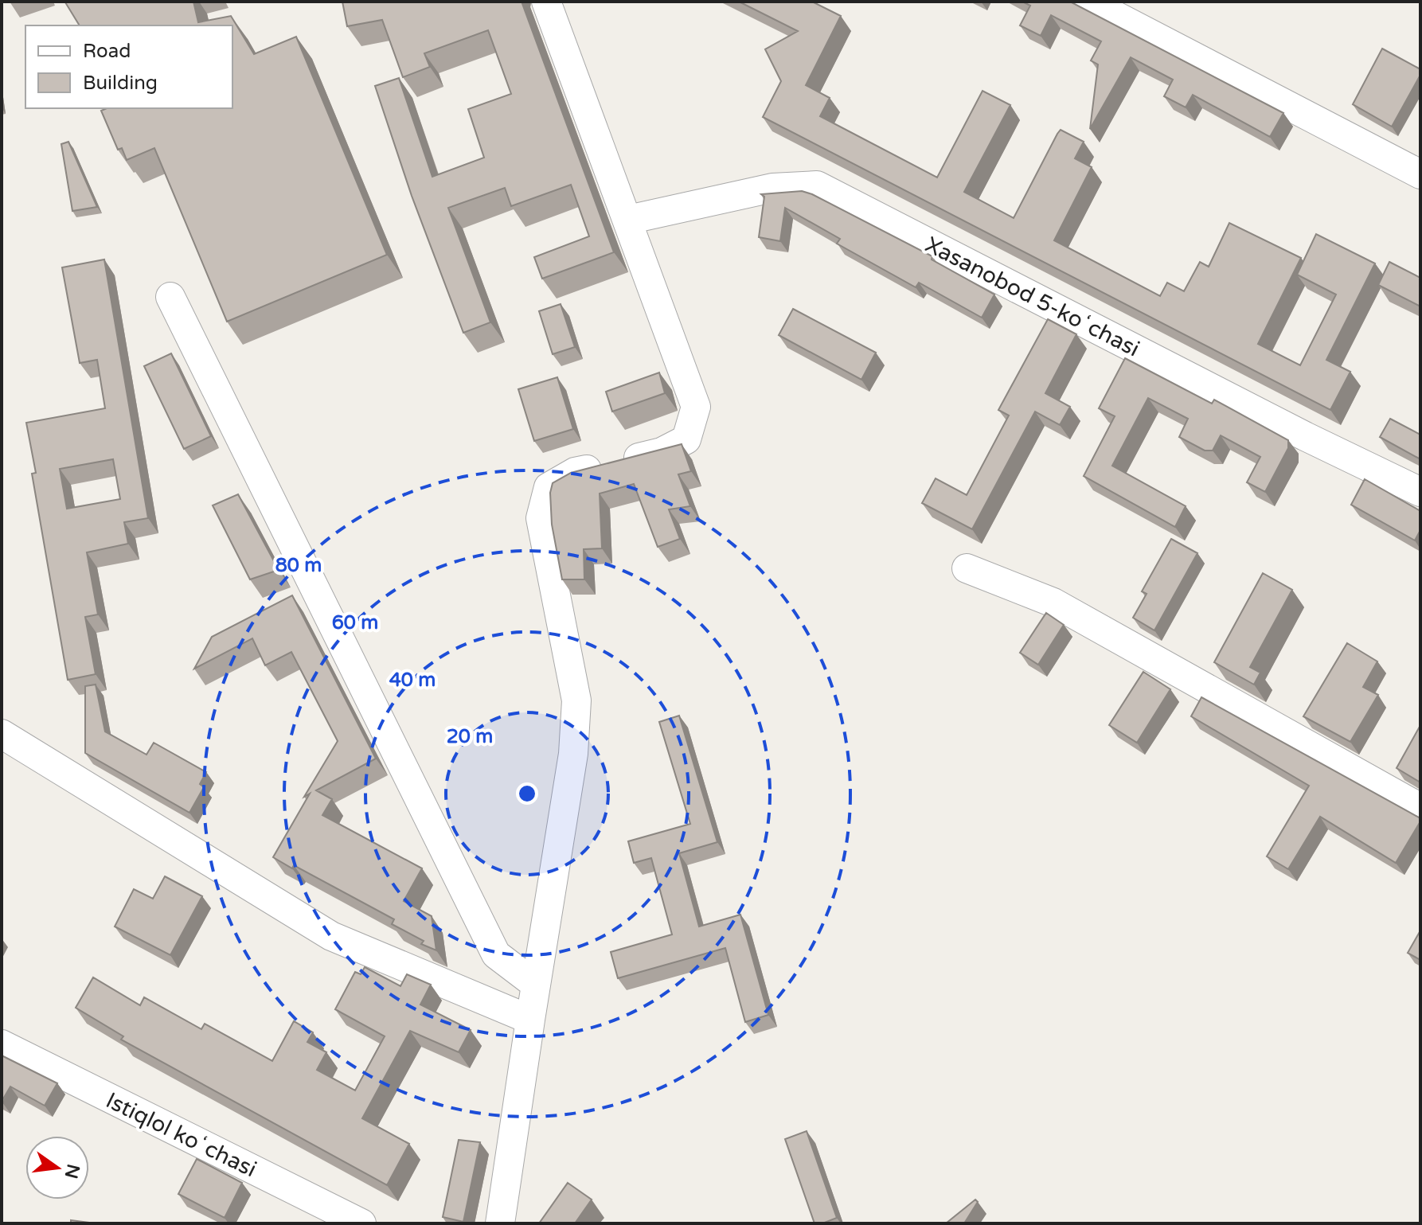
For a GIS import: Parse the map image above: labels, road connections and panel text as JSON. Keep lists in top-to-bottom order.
{
  "streets": {
    "street": ["Xasanobod 5-koʻchasi", "Istiqlol koʻchasi"]
  },
  "legend": ["Road", "Building"],
  "north": "right",
  "rings": [
    "80 m",
    "60 m",
    "40 m",
    "20 m"
  ]
}
